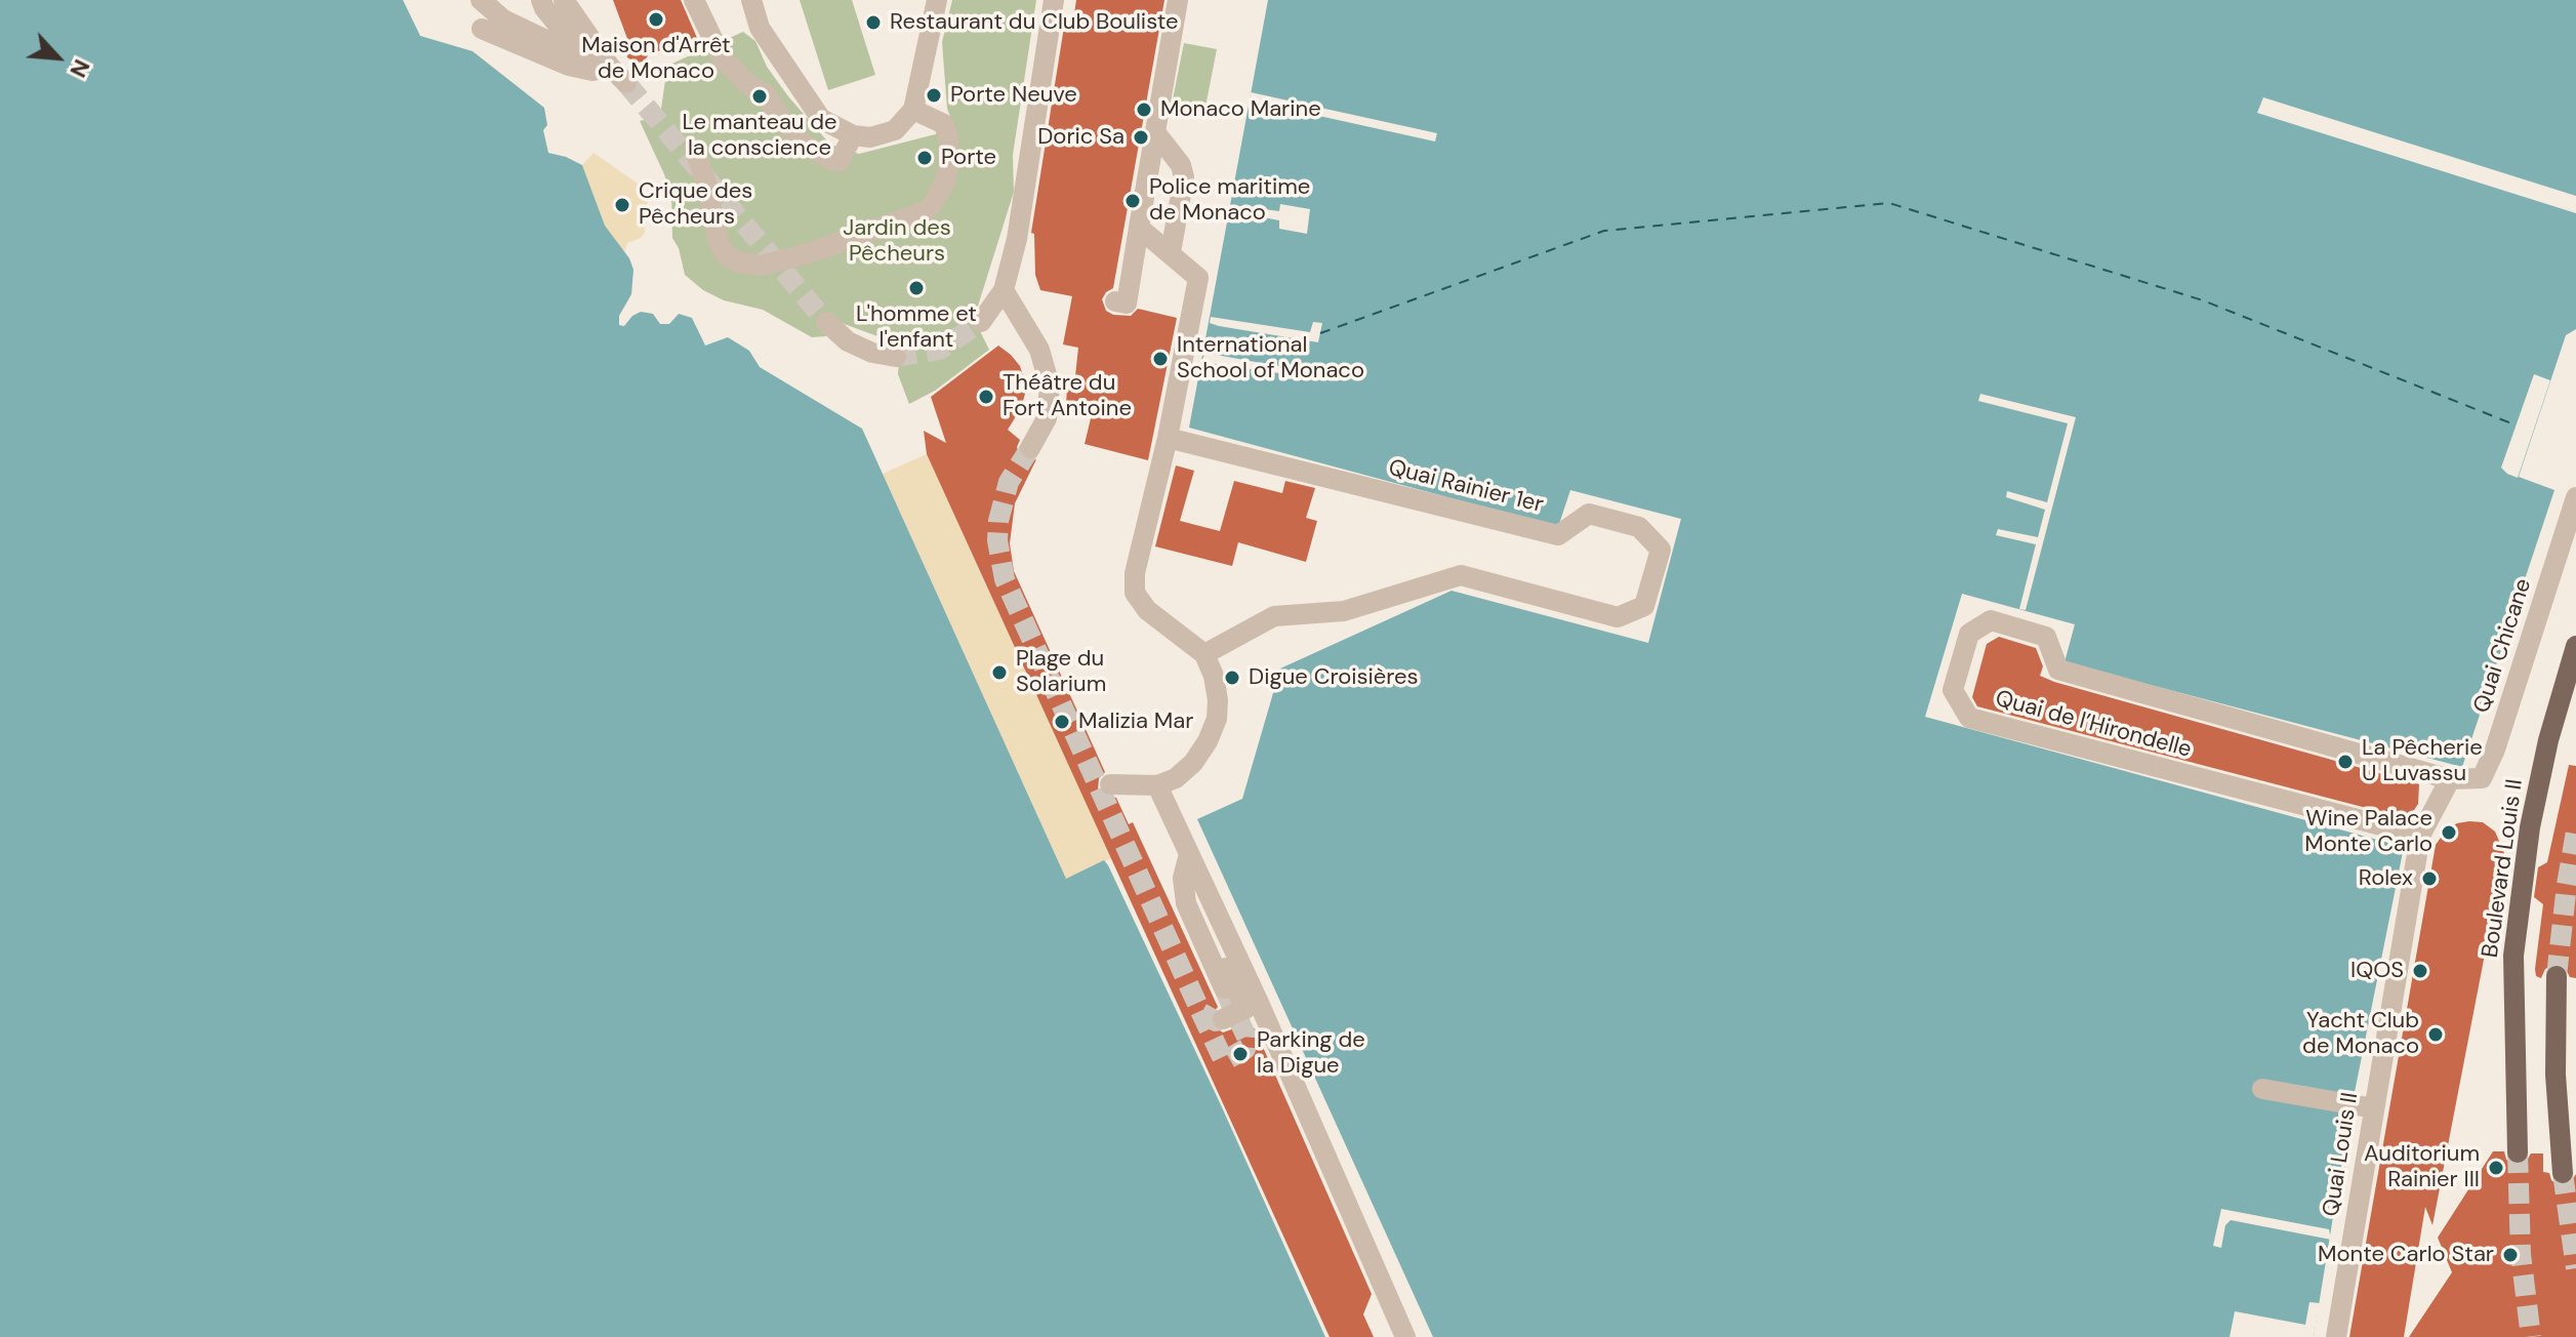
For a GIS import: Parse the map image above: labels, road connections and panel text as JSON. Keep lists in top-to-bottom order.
{
  "streets": {
    "main road": ["Boulevard Louis II"],
    "street": [
      "Quai Rainier 1er",
      "Quai Chicane",
      "Quai de l’Hirondelle",
      "Quai Louis II"
    ]
  },
  "crossings": [
    ["Quai Chicane", "Quai de l’Hirondelle"],
    ["Quai Chicane", "Quai Louis II"],
    ["Quai de l’Hirondelle", "Quai Louis II"]
  ],
  "parks": ["Jardin des Pêcheurs"],
  "places": [
    "Maison d'Arrêt de Monaco",
    "Restaurant du Club Bouliste",
    "Porte Neuve",
    "Le manteau de la conscience",
    "Monaco Marine",
    "Doric Sa",
    "Porte",
    "Police maritime de Monaco",
    "Crique des Pêcheurs",
    "L'homme et l'enfant",
    "International School of Monaco",
    "Théâtre du Fort Antoine",
    "Plage du Solarium",
    "Digue Croisières",
    "Malizia Mar",
    "La Pêcherie U Luvassu",
    "Wine Palace Monte Carlo",
    "Rolex",
    "IQOS",
    "Yacht Club de Monaco",
    "Parking de la Digue",
    "Auditorium Rainier III",
    "Monte Carlo Star"
  ],
  "north": "bottom right"
}
